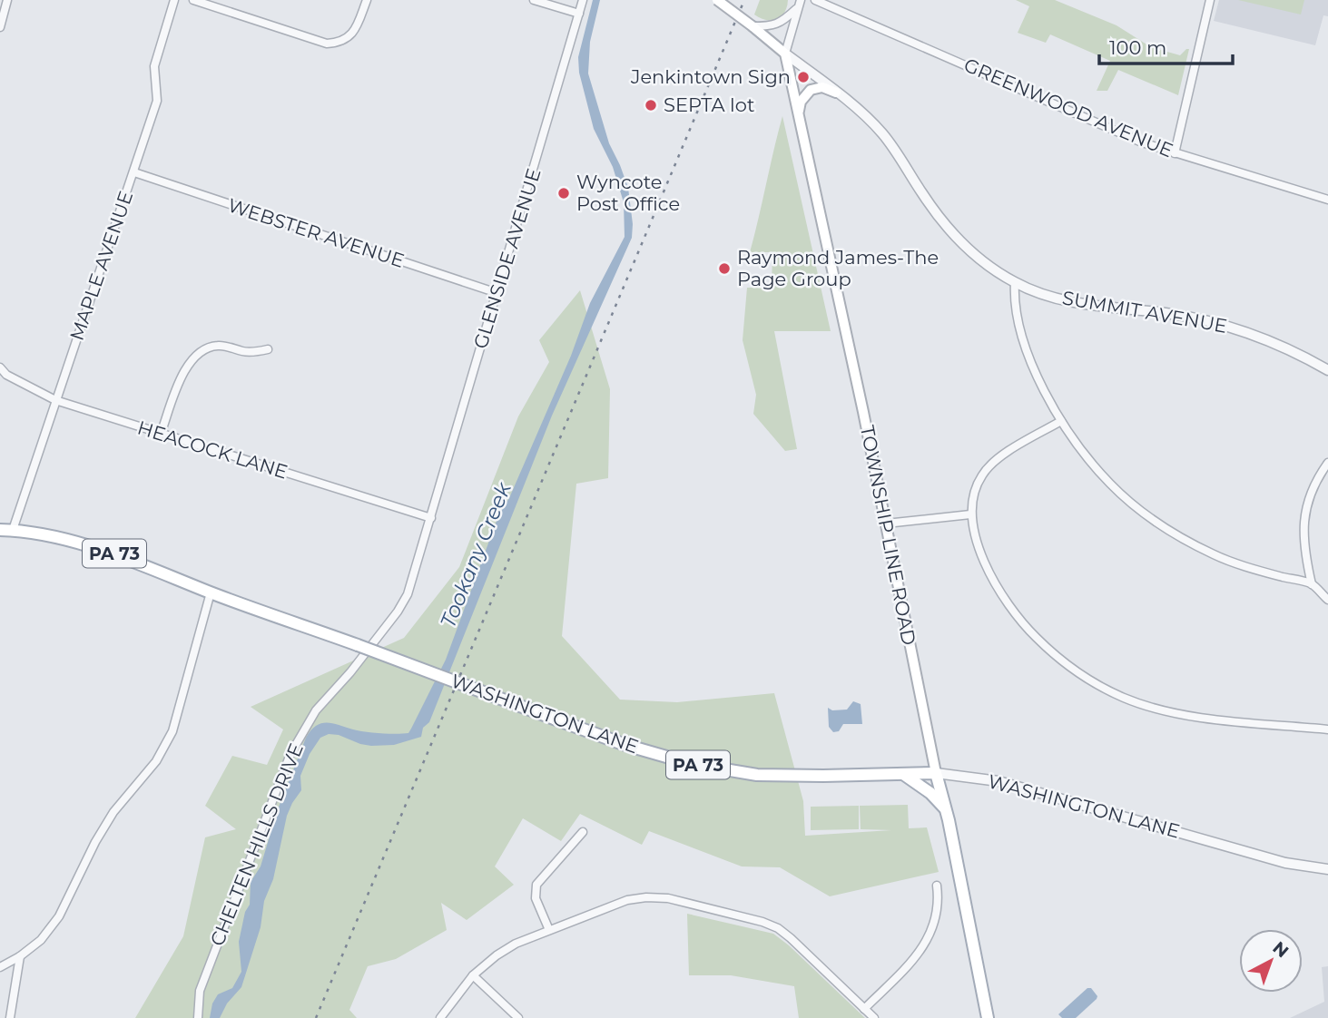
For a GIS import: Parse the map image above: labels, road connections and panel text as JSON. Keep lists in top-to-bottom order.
{
  "streets": {
    "main road": ["TOWNSHIP LINE ROAD", "PA 73", "WASHINGTON LANE"],
    "street": [
      "GREENWOOD AVENUE",
      "WEBSTER AVENUE",
      "GLENSIDE AVENUE",
      "MAPLE AVENUE",
      "SUMMIT AVENUE",
      "HEACOCK LANE",
      "CHELTEN HILLS DRIVE"
    ]
  },
  "crossings": [
    ["WEBSTER AVENUE", "GLENSIDE AVENUE"],
    ["WEBSTER AVENUE", "MAPLE AVENUE"],
    ["GLENSIDE AVENUE", "HEACOCK LANE"],
    ["GLENSIDE AVENUE", "CHELTEN HILLS DRIVE"],
    ["MAPLE AVENUE", "HEACOCK LANE"],
    ["MAPLE AVENUE", "WASHINGTON LANE"],
    ["SUMMIT AVENUE", "TOWNSHIP LINE ROAD"],
    ["HEACOCK LANE", "CHELTEN HILLS DRIVE"],
    ["TOWNSHIP LINE ROAD", "WASHINGTON LANE"]
  ],
  "water": ["Tookany Creek"],
  "places": [
    "Jenkintown Sign",
    "SEPTA lot",
    "Wyncote Post Office",
    "Raymond James-The Page Group"
  ],
  "scale_bar": "100 m",
  "north": "top right"
}
